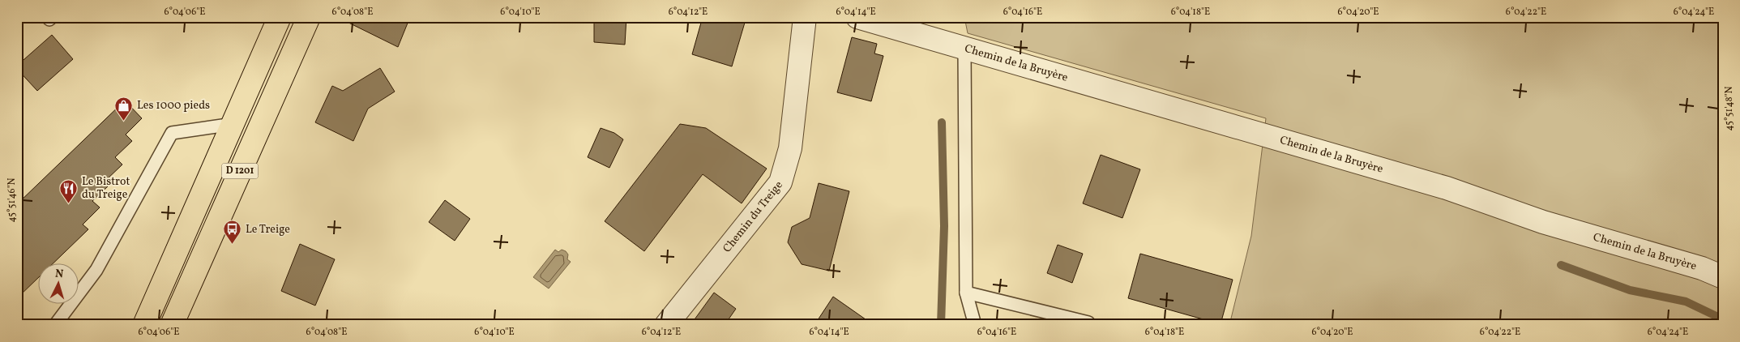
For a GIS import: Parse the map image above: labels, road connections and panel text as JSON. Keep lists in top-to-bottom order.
{
  "streets": {
    "main road": ["D 1201"],
    "street": ["Chemin de la Bruyère", "Chemin du Treige"]
  },
  "places": {
    "shop": ["Les 1000 pieds"],
    "restaurant": ["Le Bistrot du Treige"],
    "bus stop": ["Le Treige"]
  },
  "north": "top",
  "coordinates": [
    "6°04'06\"E",
    "6°04'08\"E",
    "6°04'10\"E",
    "6°04'12\"E",
    "6°04'14\"E",
    "6°04'16\"E",
    "6°04'18\"E",
    "6°04'20\"E",
    "6°04'22\"E",
    "6°04'24\"E",
    "45°51'48\"N",
    "45°51'46\"N"
  ]
}
